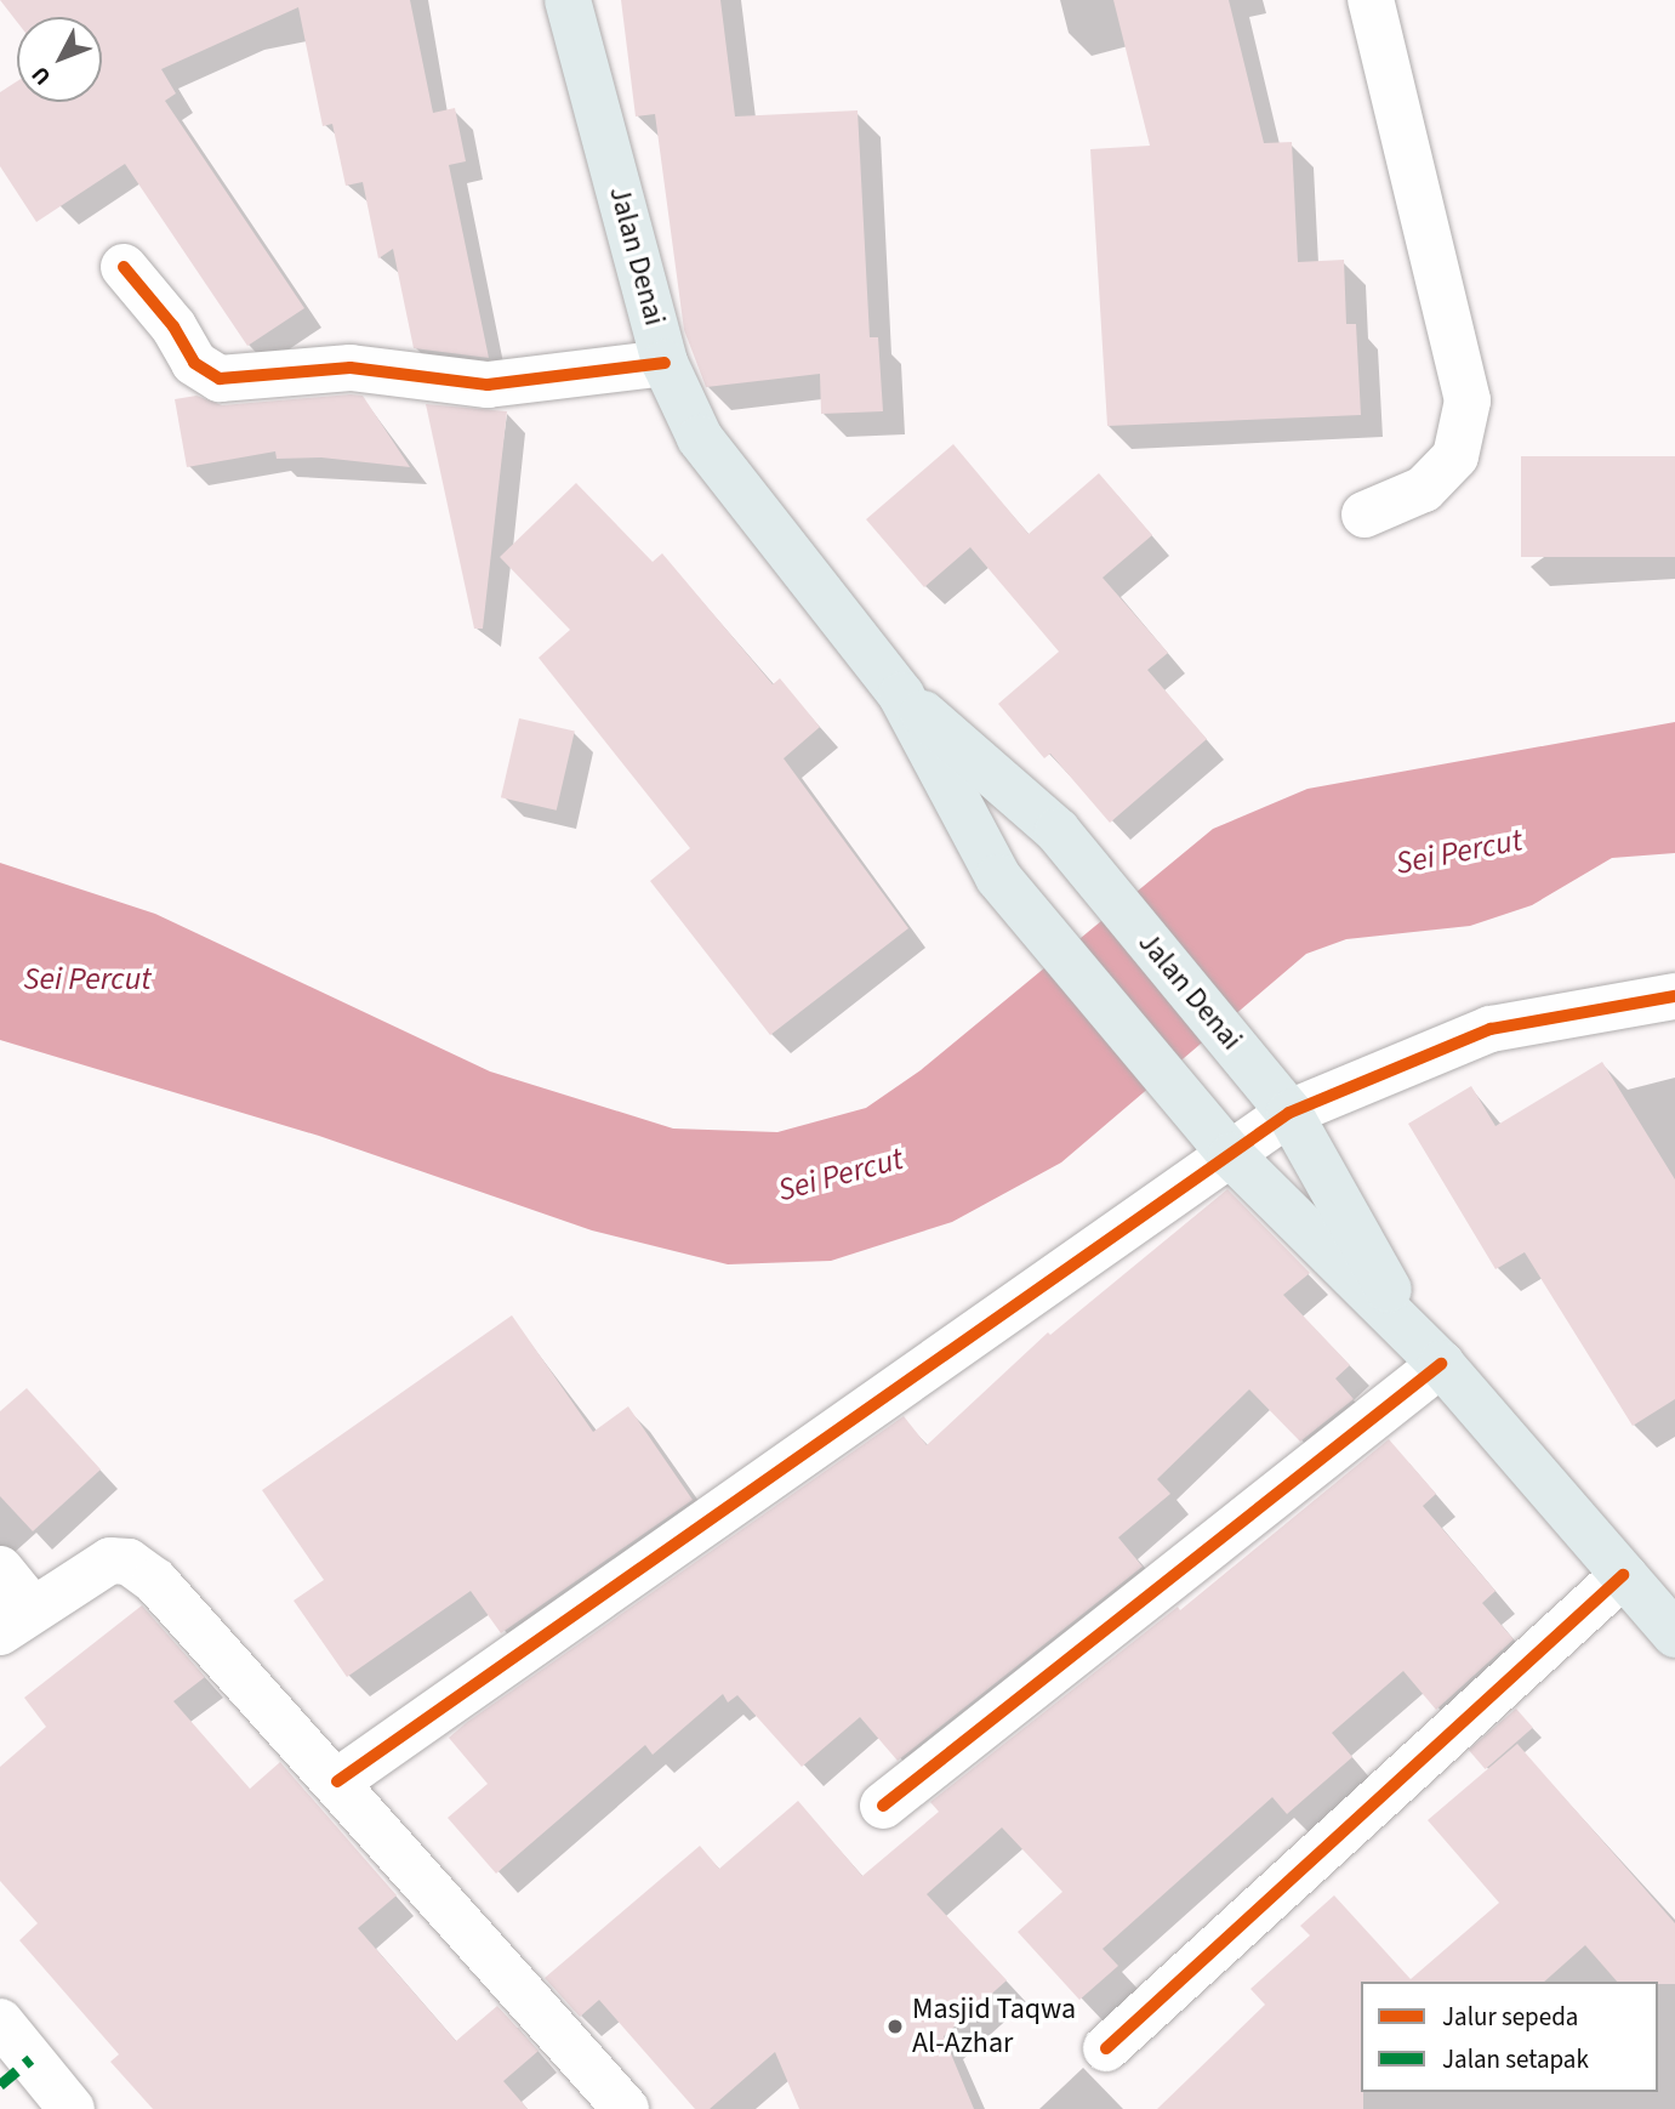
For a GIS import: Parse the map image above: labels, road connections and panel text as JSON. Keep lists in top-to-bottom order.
{
  "streets": {
    "main road": ["Jalan Denai"]
  },
  "water": ["Sei Percut"],
  "places": ["Masjid Taqwa Al-Azhar"],
  "legend": ["Jalur sepeda", "Jalan setapak"],
  "north": "bottom left"
}
